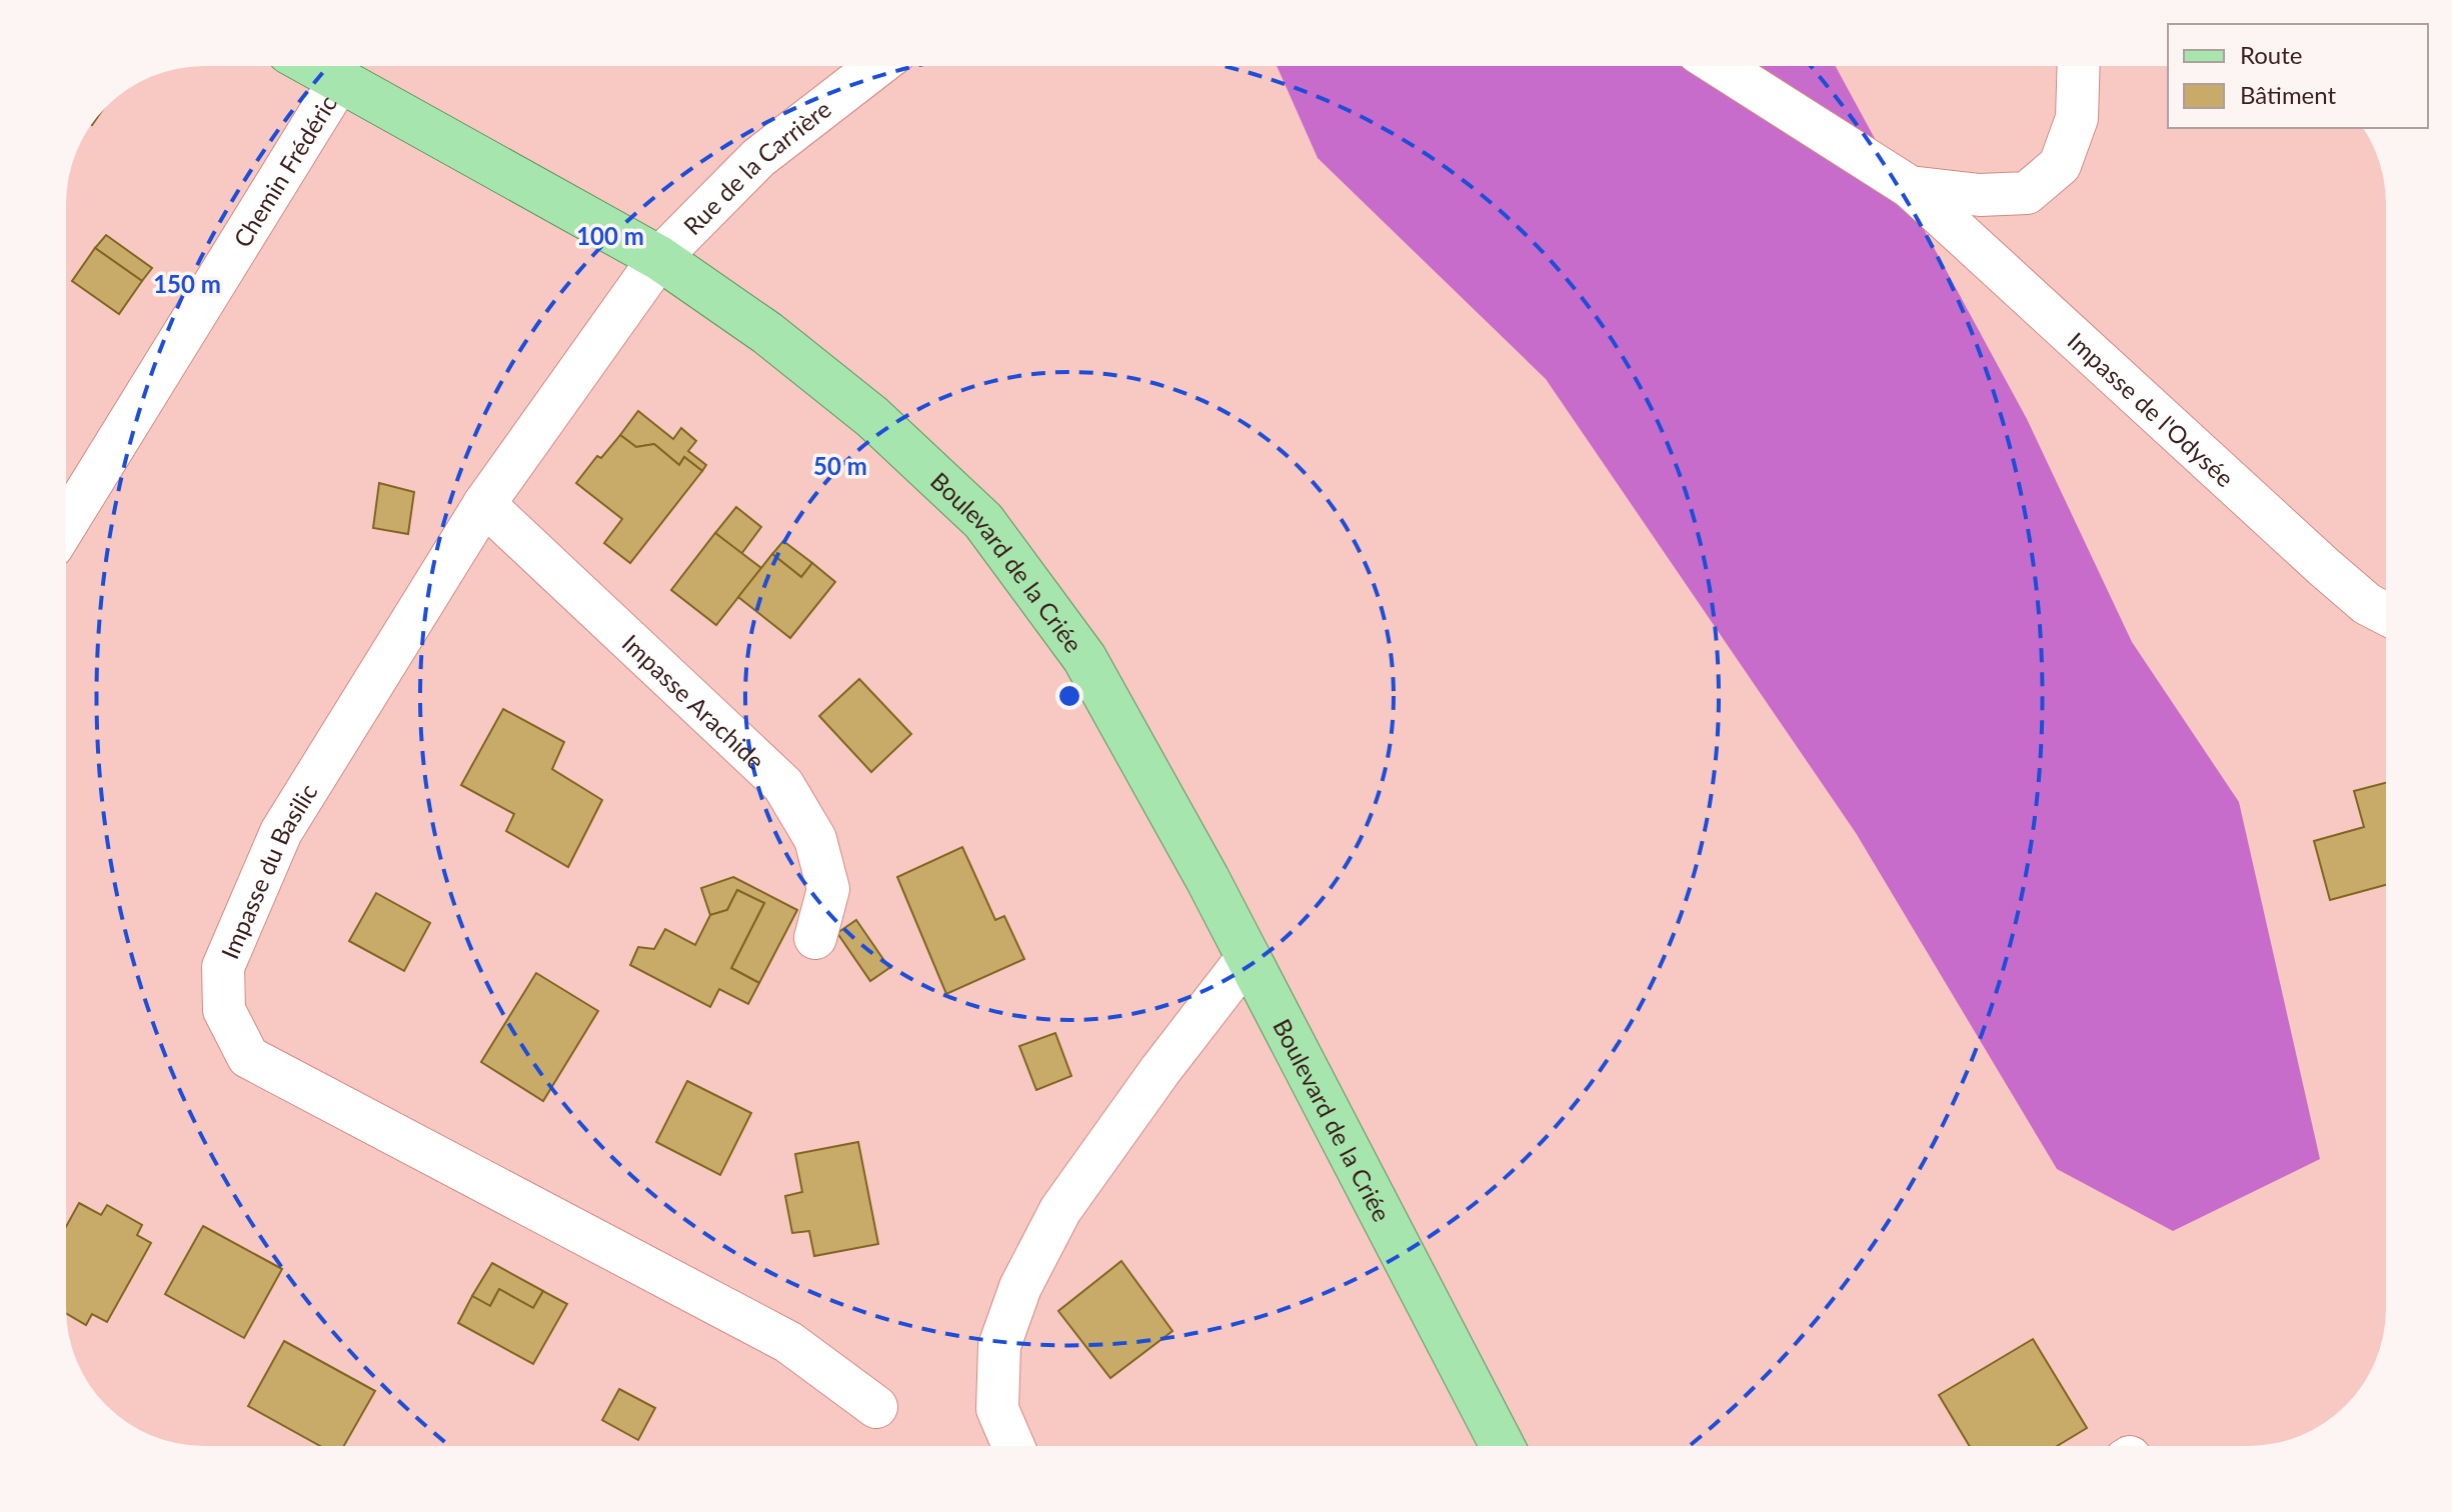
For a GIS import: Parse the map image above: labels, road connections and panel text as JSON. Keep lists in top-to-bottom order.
{
  "streets": {
    "main road": ["Boulevard de la Criée"],
    "street": [
      "Rue de la Carrière",
      "Chemin Frédéric",
      "Impasse de l'Odysée",
      "Impasse Arachide",
      "Impasse du Basilic"
    ]
  },
  "crossings": [
    ["Rue de la Carrière", "Boulevard de la Criée"],
    ["Rue de la Carrière", "Impasse du Basilic"],
    ["Chemin Frédéric", "Boulevard de la Criée"],
    ["Boulevard de la Criée", "Impasse du Basilic"],
    ["Impasse Arachide", "Impasse du Basilic"]
  ],
  "legend": ["Route", "Bâtiment"],
  "rings": ["100 m", "150 m", "50 m"]
}
